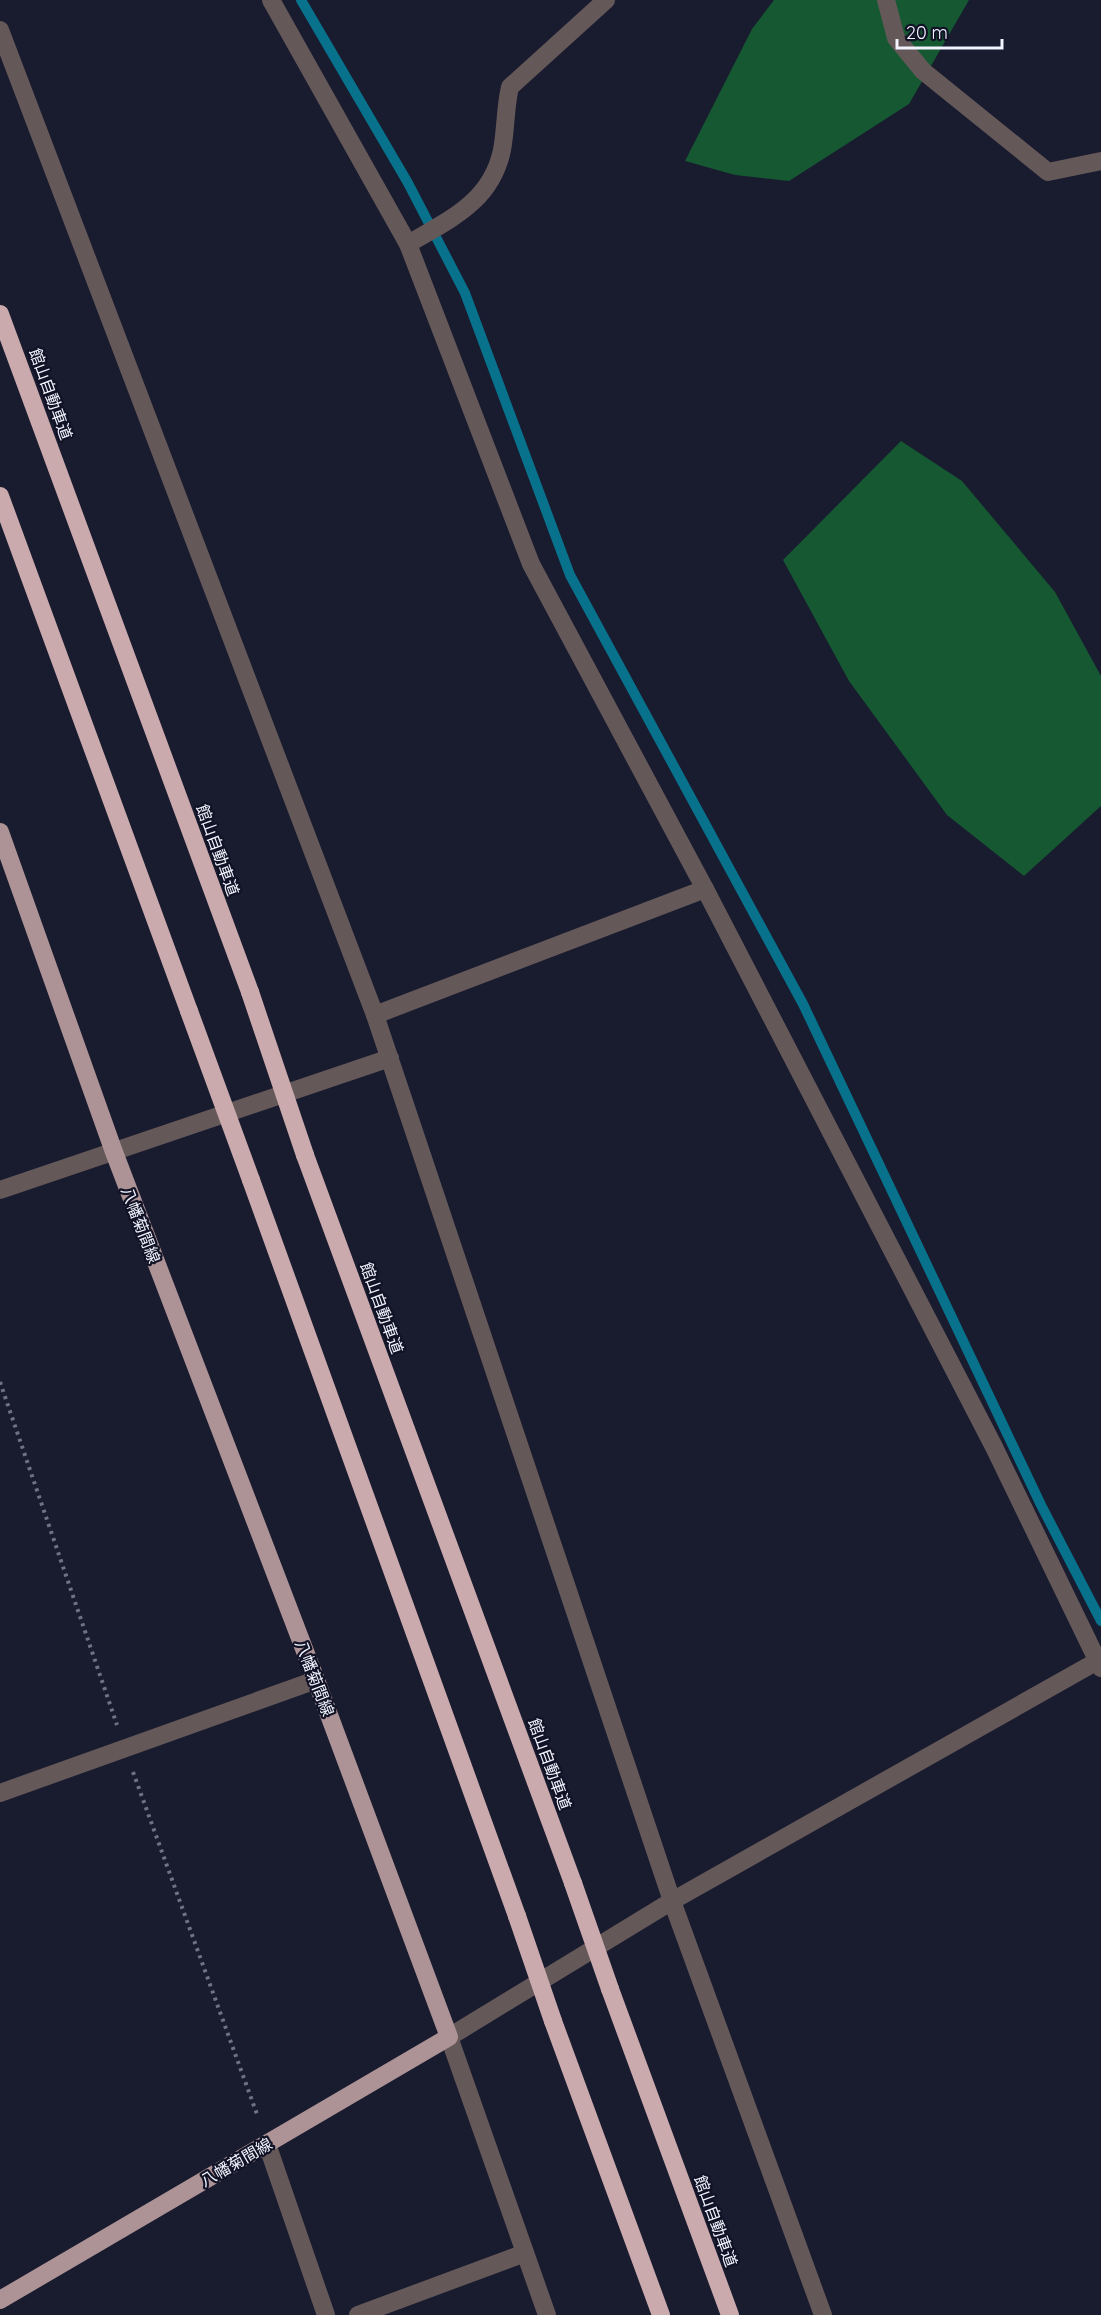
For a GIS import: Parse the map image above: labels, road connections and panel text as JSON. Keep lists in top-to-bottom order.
{
  "streets": {
    "highway": ["館山自動車道"],
    "main road": ["八幡菊間線"]
  },
  "scale_bar": "20 m"
}
